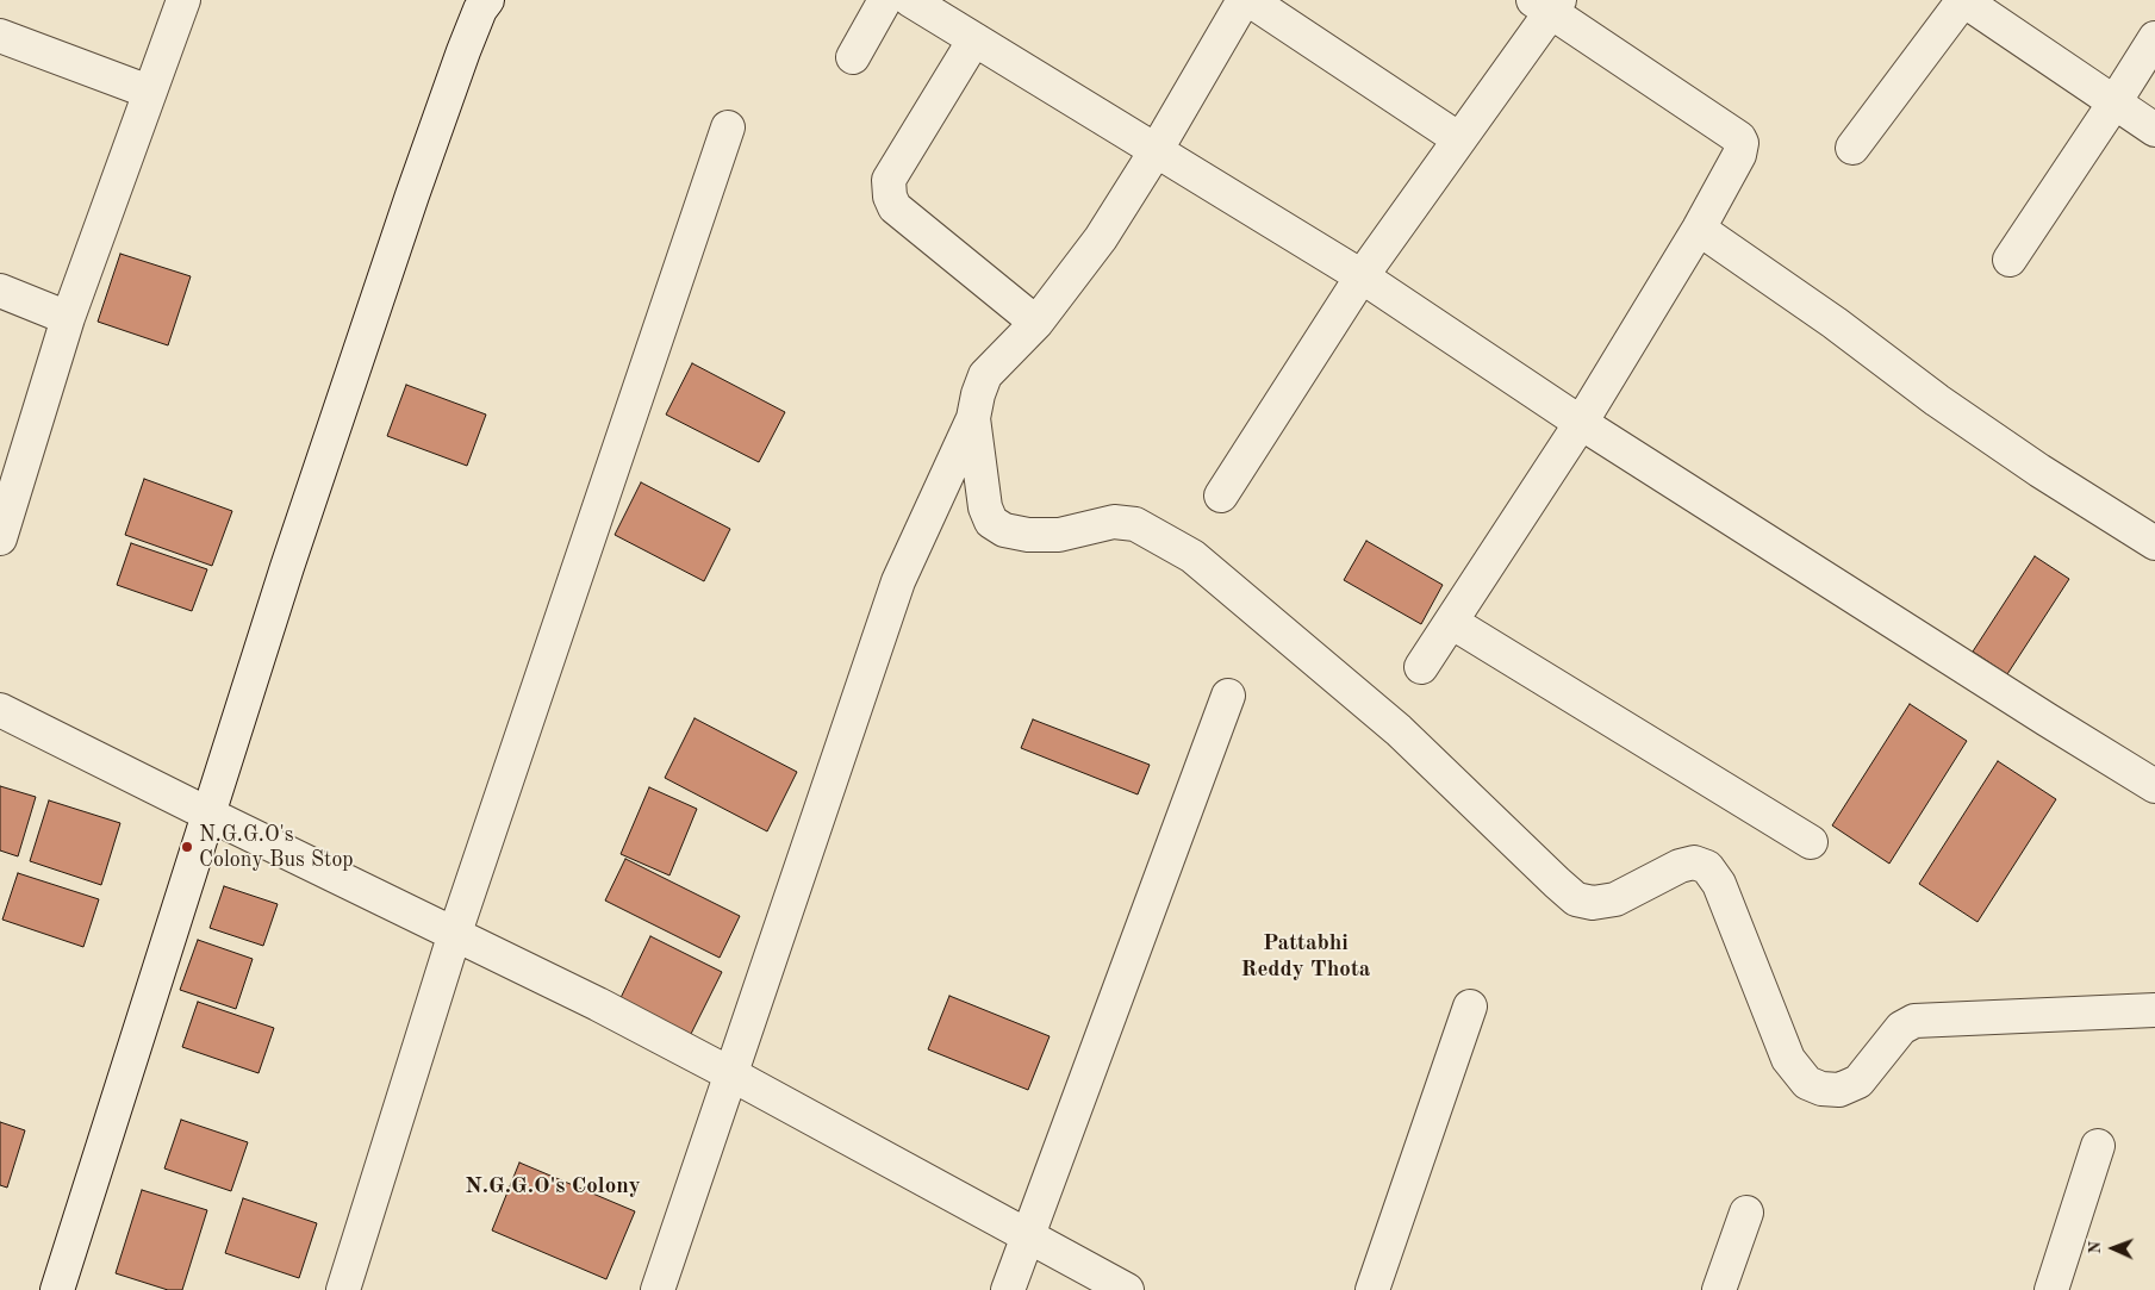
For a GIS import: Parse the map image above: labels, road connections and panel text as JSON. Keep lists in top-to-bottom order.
{
  "districts": ["Pattabhi Reddy Thota", "N.G.G.O's Colony"],
  "places": ["N.G.G.O's Colony Bus Stop"],
  "north": "left"
}
